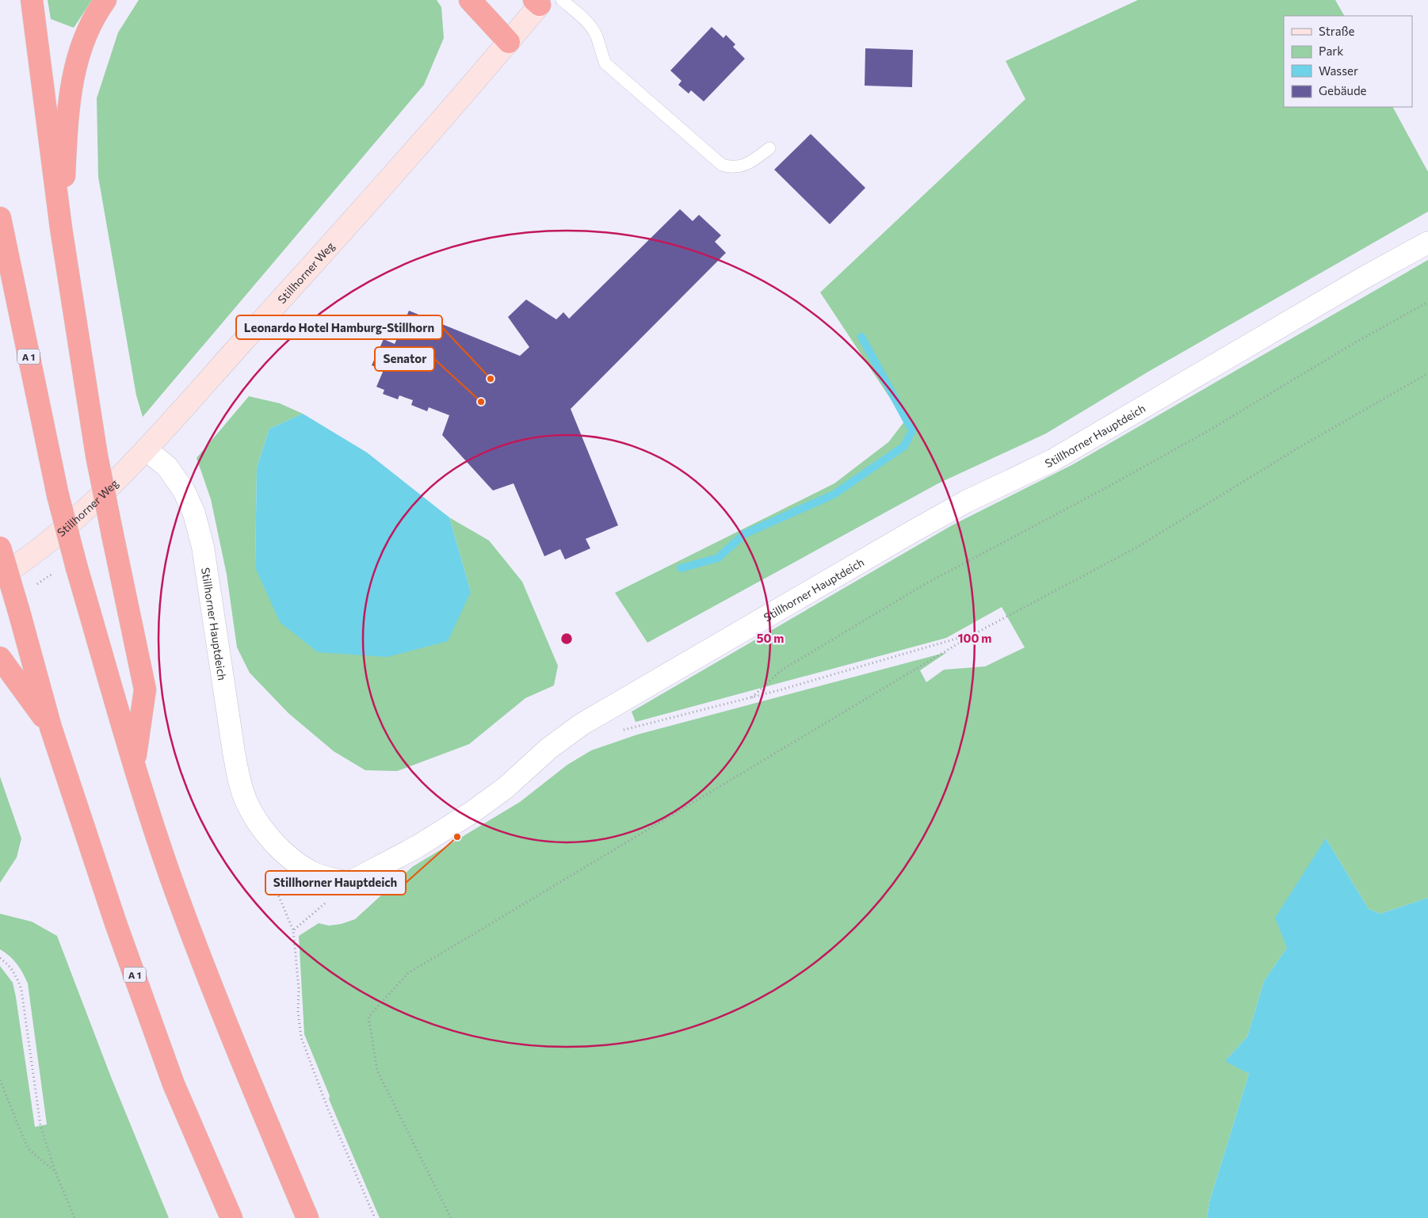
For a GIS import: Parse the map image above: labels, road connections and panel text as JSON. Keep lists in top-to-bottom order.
{
  "streets": {
    "highway": ["A 1"],
    "main road": ["Stillhorner Weg"],
    "street": ["Stillhorner Hauptdeich"]
  },
  "crossings": [
    ["Stillhorner Weg", "Stillhorner Hauptdeich"]
  ],
  "places": ["Leonardo Hotel Hamburg-Stillhorn", "Senator", "Stillhorner Hauptdeich"],
  "legend": [
    "Straße",
    "Park",
    "Wasser",
    "Gebäude"
  ],
  "rings": ["50 m", "100 m"]
}
